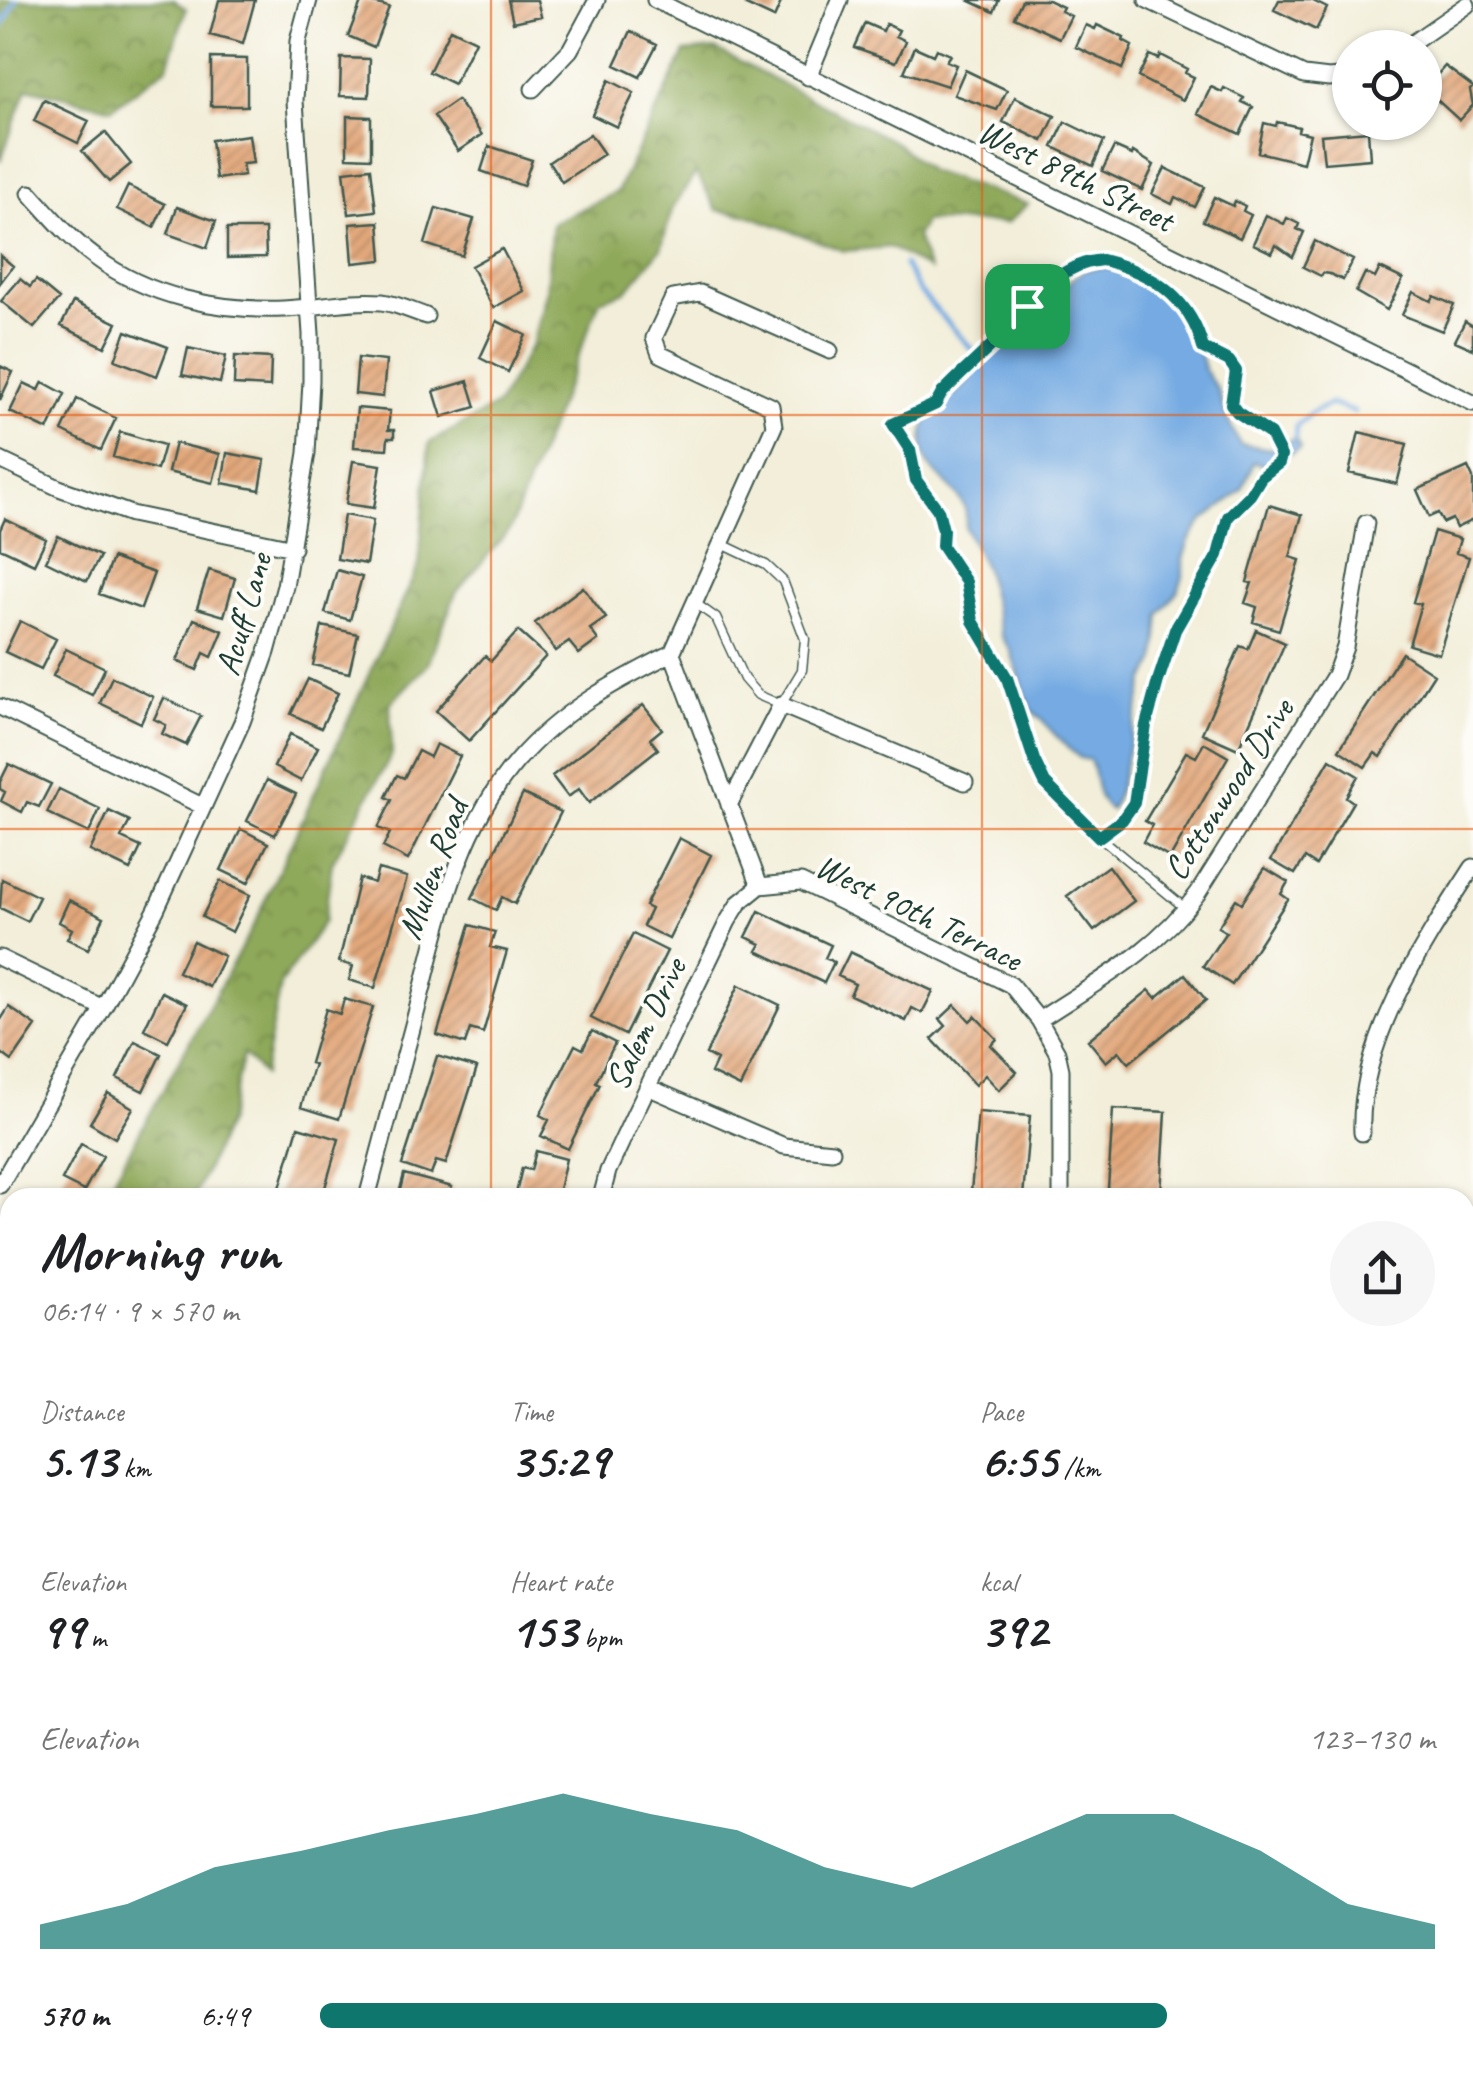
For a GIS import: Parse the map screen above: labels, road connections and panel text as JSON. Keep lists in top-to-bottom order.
{
  "streets": {
    "street": [
      "West 89th Street",
      "Acuff Lane",
      "Cottonwood Drive",
      "Mullen Road",
      "West 90th Terrace",
      "Salem Drive"
    ]
  },
  "crossings": [
    ["Cottonwood Drive", "West 90th Terrace"],
    ["West 90th Terrace", "Salem Drive"]
  ],
  "page": {
    "heading": ["Morning run", "06:14 · 9 × 570 m"],
    "stats": [
      ["Distance", "5.13 km"],
      ["Time", "35:29"],
      ["Pace", "6:55 /km"],
      ["Elevation", "99 m"],
      ["Heart rate", "153 bpm"],
      ["kcal", "392"]
    ],
    "chart": ["Elevation", "123–130 m"],
    "list": [
      {
        "name": "570 m",
        "note": "6:49"
      }
    ]
  }
}
